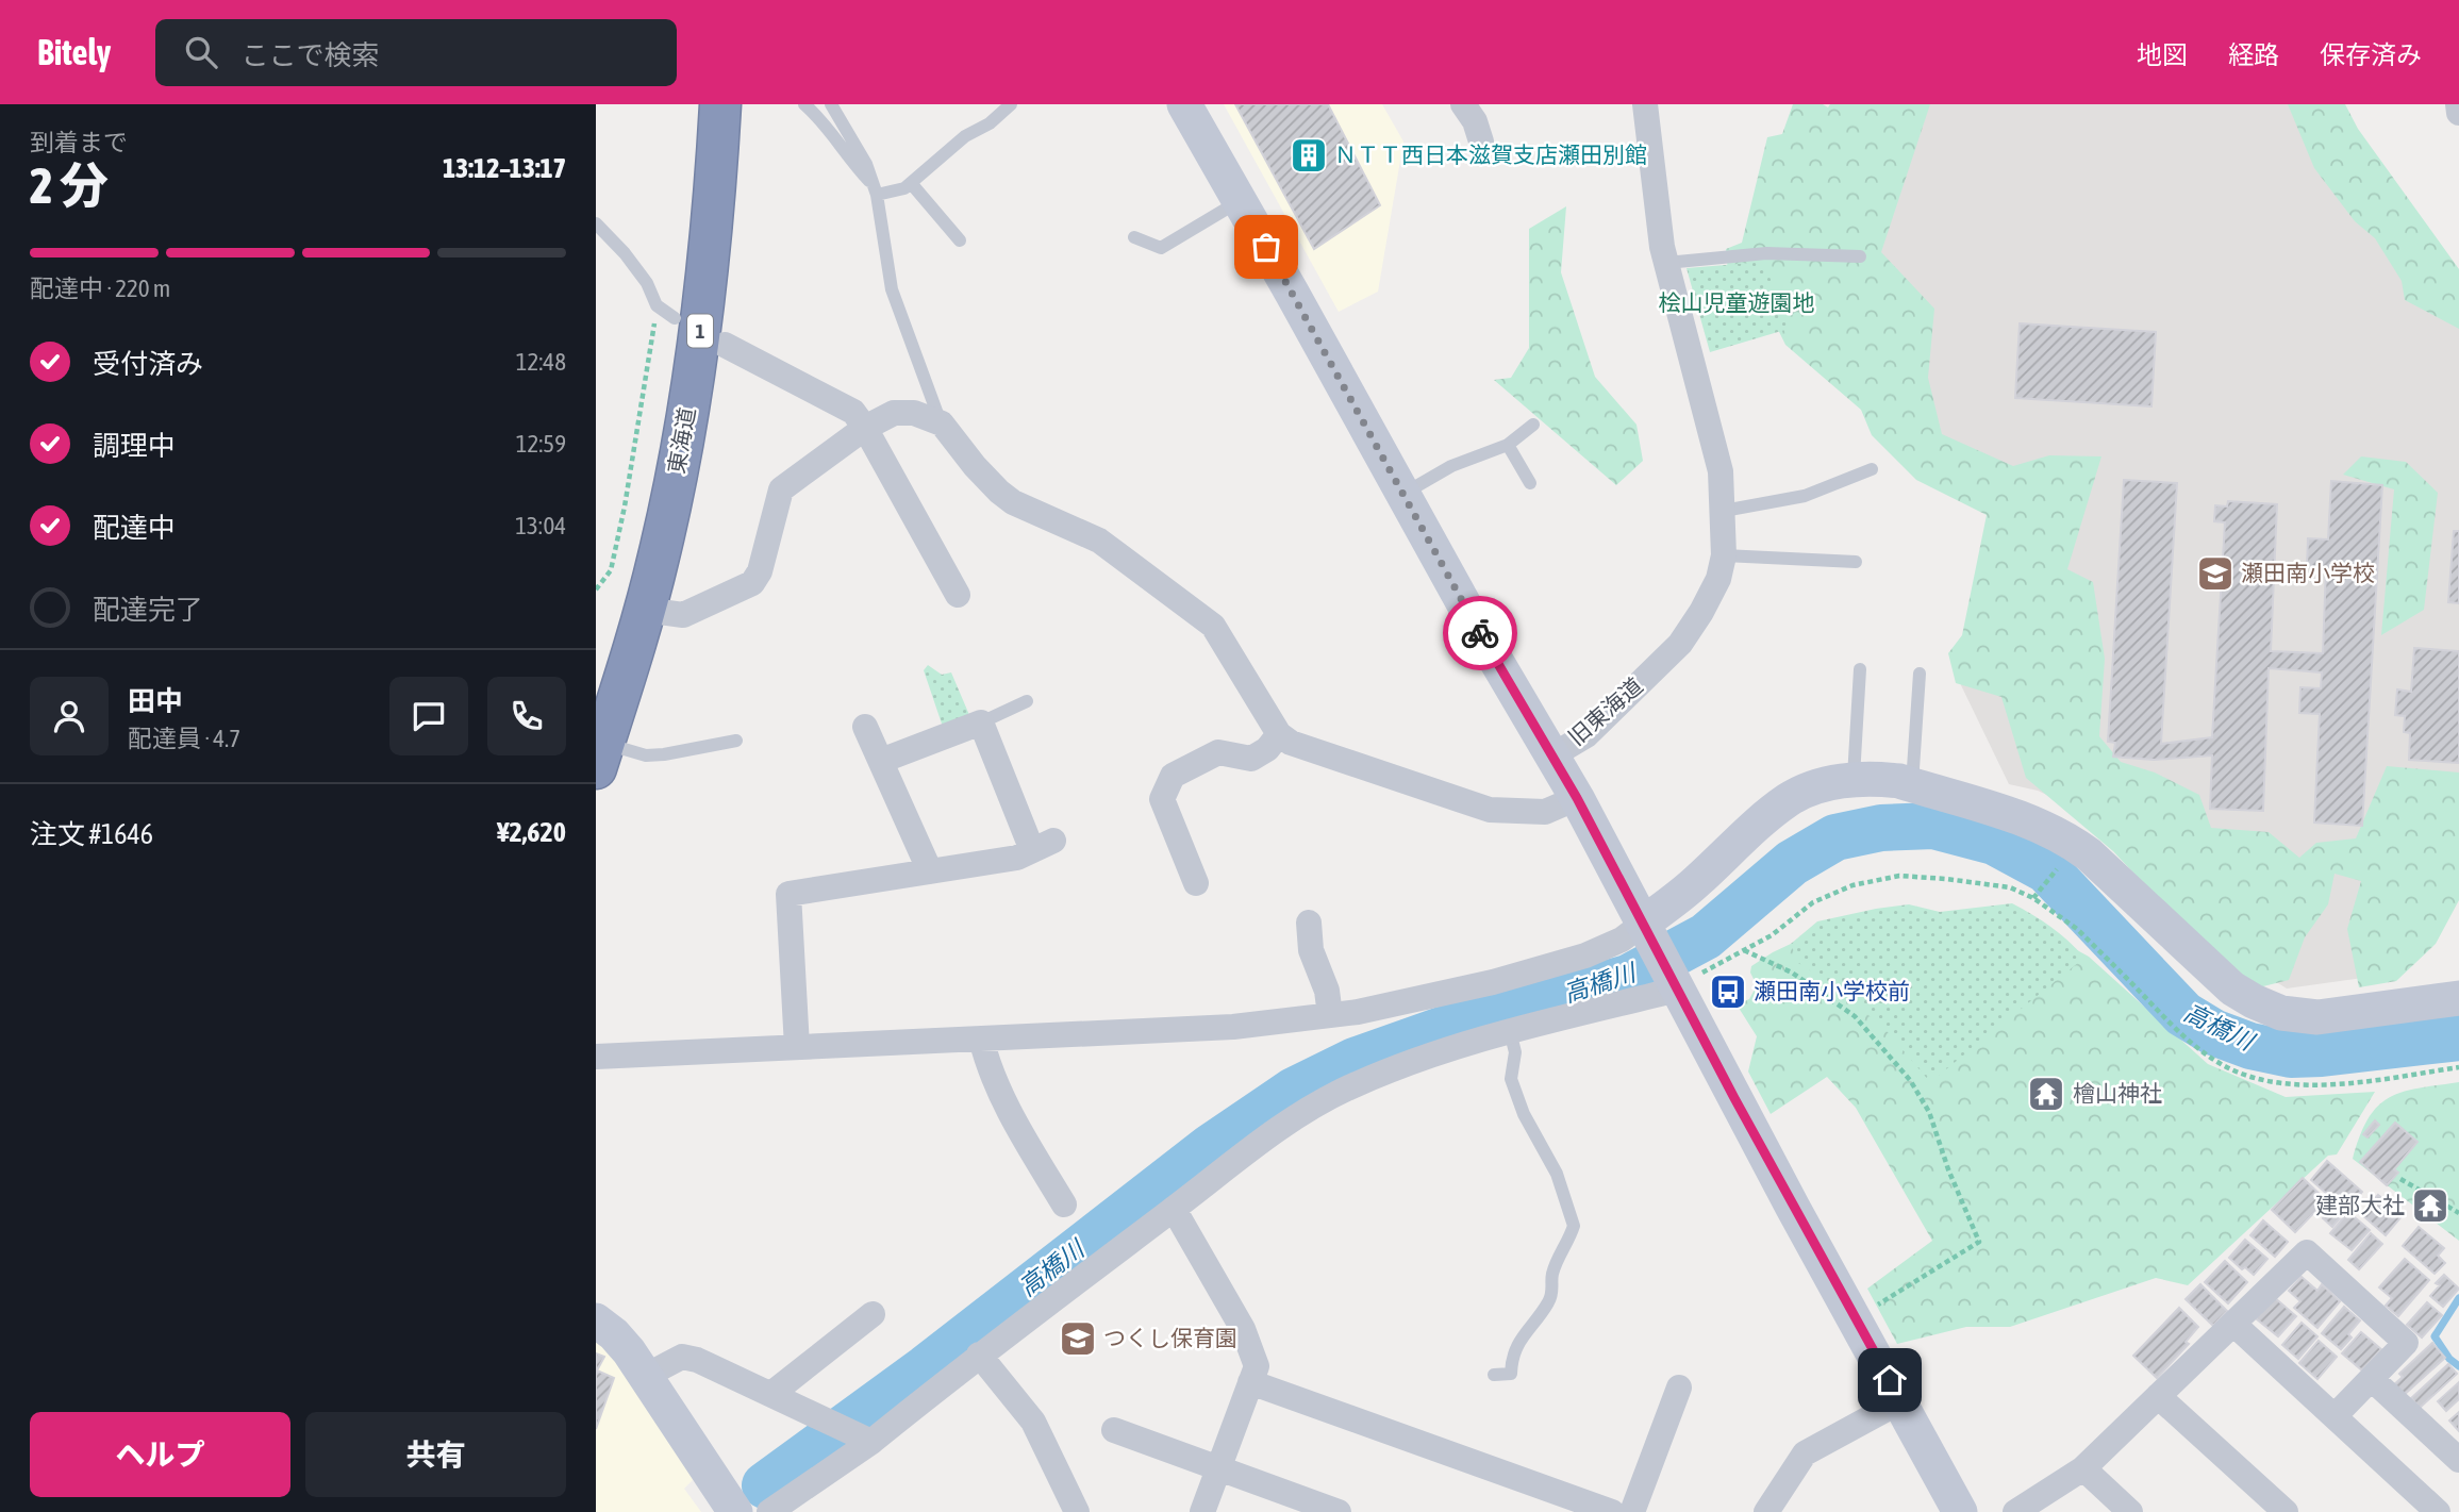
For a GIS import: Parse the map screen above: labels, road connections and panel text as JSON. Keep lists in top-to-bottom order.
{
  "streets": {
    "highway": ["1", "東海道"],
    "street": ["旧東海道"]
  },
  "water": ["高橋川"],
  "parks": ["桧山児童遊園地"],
  "places": {
    "building": ["ＮＴＴ西日本滋賀支店瀬田別館"],
    "school or university": ["瀬田南小学校", "つくし保育園"],
    "bus stop": ["瀬田南小学校前"],
    "temple": ["檜山神社", "建部大社"]
  },
  "page": {
    "header": "Bitely",
    "search": "ここで検索",
    "nav": ["地図", "経路", "保存済み"],
    "heading": ["2 分", "到着まで", "13:12–13:17"],
    "panel": [
      "田中",
      "配達員 · 4.7",
      "注文 #1646",
      "¥2,620"
    ],
    "bar": "配達中 · 220 m",
    "list": [
      ["受付済み", "12:48"],
      ["調理中", "12:59"],
      ["配達中", "13:04"],
      "配達完了"
    ],
    "buttons": ["ヘルプ", "共有"]
  }
}
